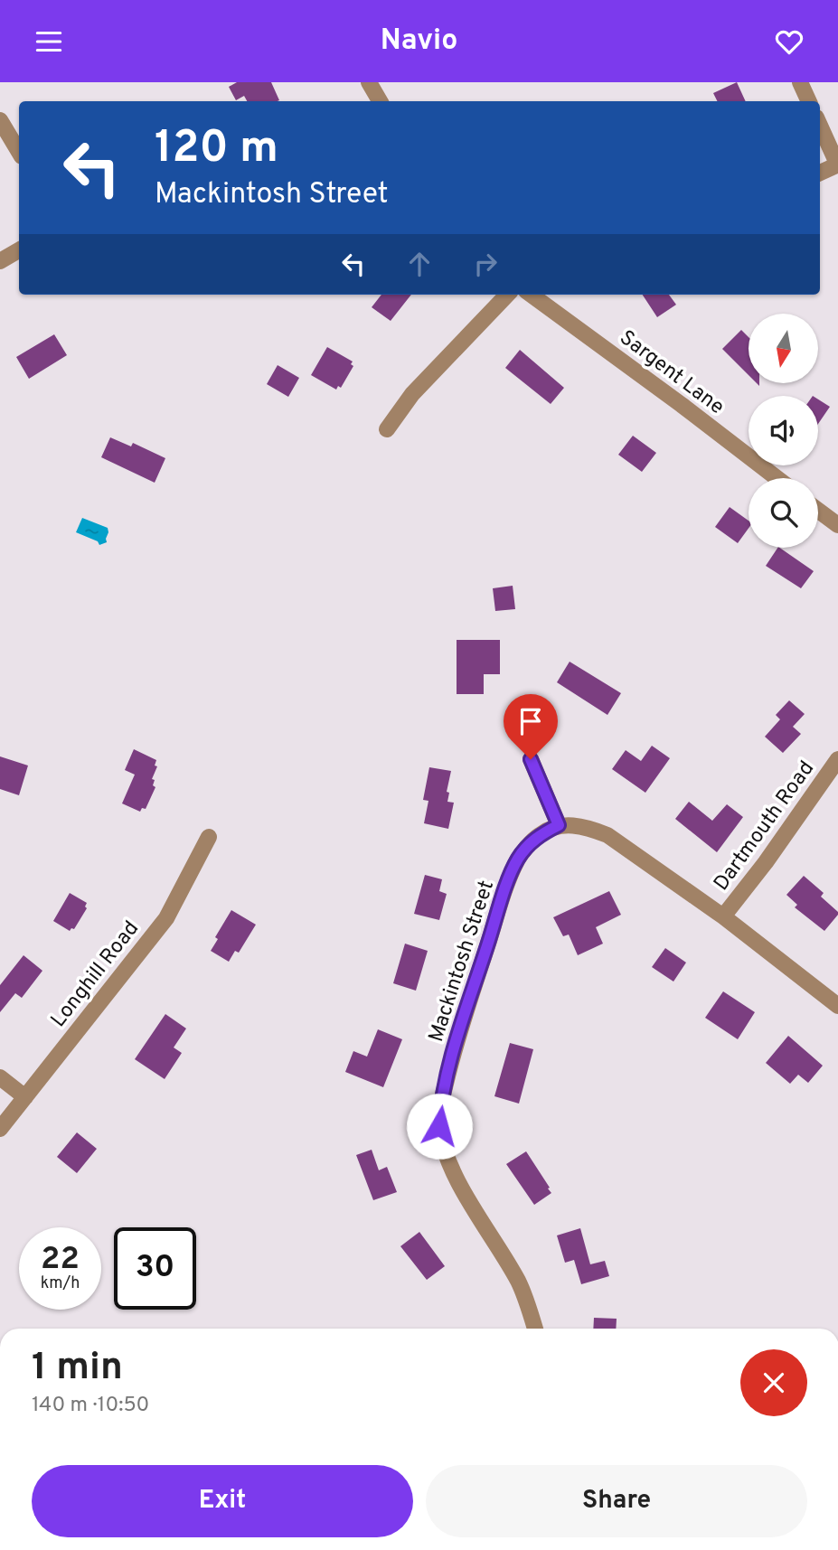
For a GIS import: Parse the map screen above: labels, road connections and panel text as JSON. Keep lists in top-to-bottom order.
{
  "streets": {
    "street": [
      "Sargent Lane",
      "Dartmouth Road",
      "Mackintosh Street",
      "Longhill Road"
    ]
  },
  "north": "bottom",
  "page": {
    "header": "Navio",
    "turn": ["120 m", "Mackintosh Street"],
    "speed": "22 km/h",
    "limit": "30",
    "heading": ["1 min", "140 m · 10:50"],
    "buttons": ["Exit", "Share"]
  }
}
